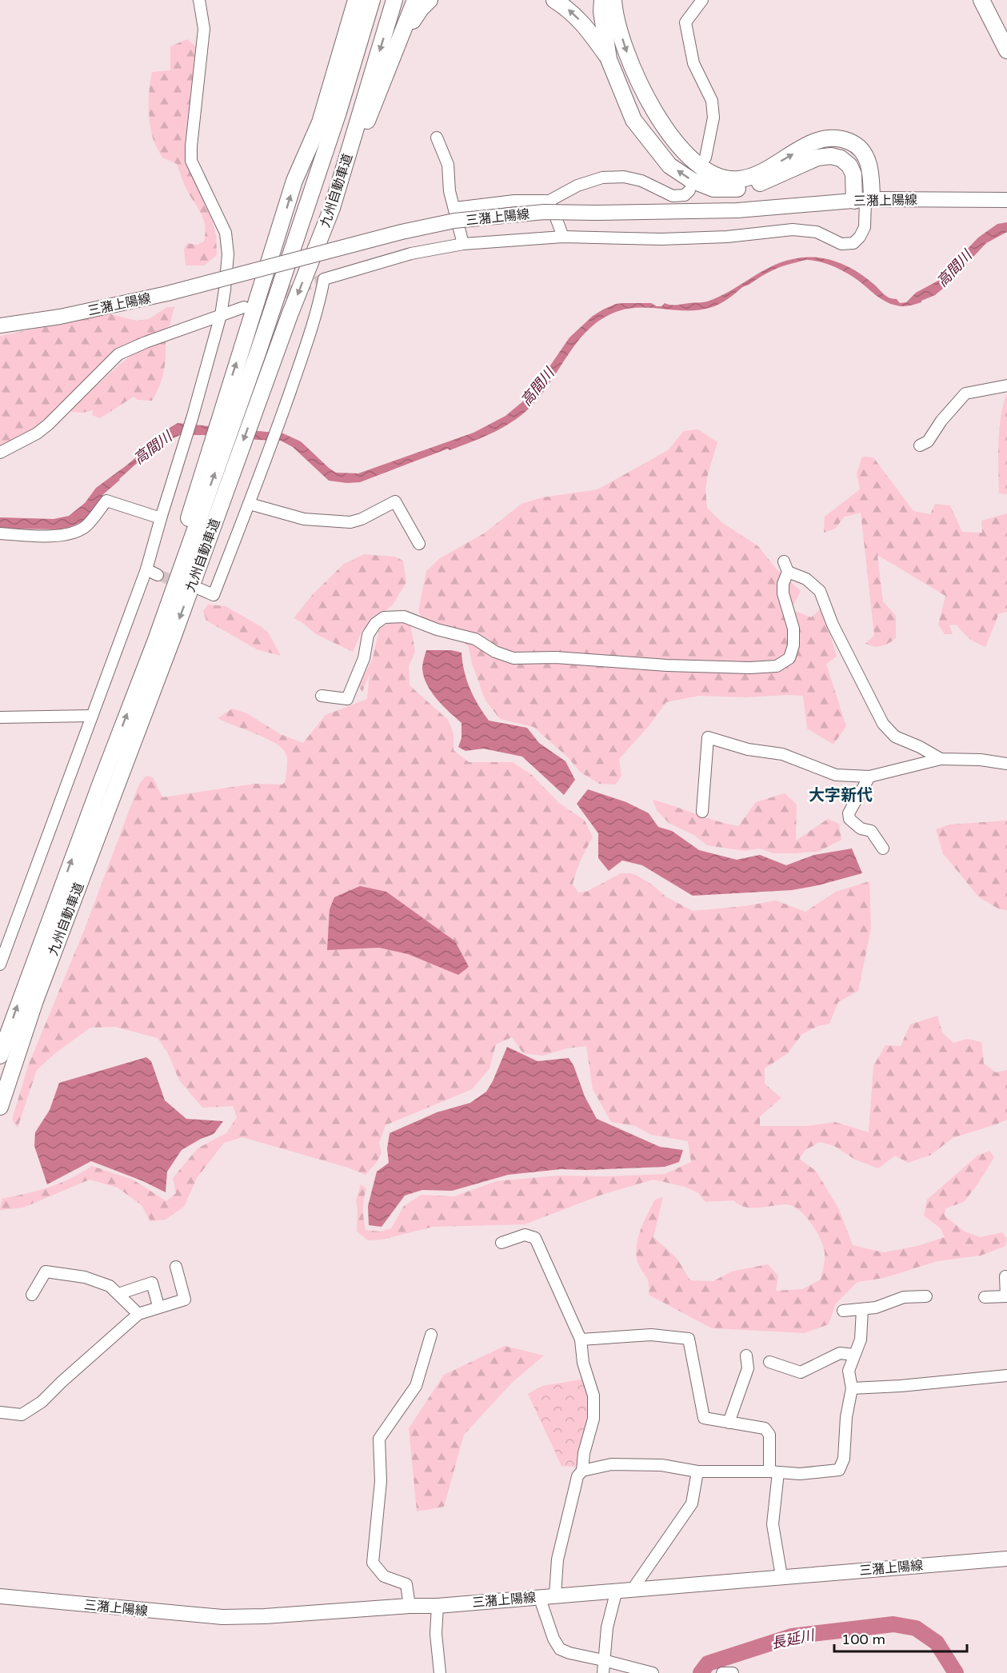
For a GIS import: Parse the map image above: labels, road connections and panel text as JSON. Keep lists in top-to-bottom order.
{
  "streets": {
    "highway": ["九州自動車道"],
    "main road": ["三潴上陽線"]
  },
  "districts": ["大字新代"],
  "water": ["高間川", "長延川"],
  "scale_bar": "100 m"
}
